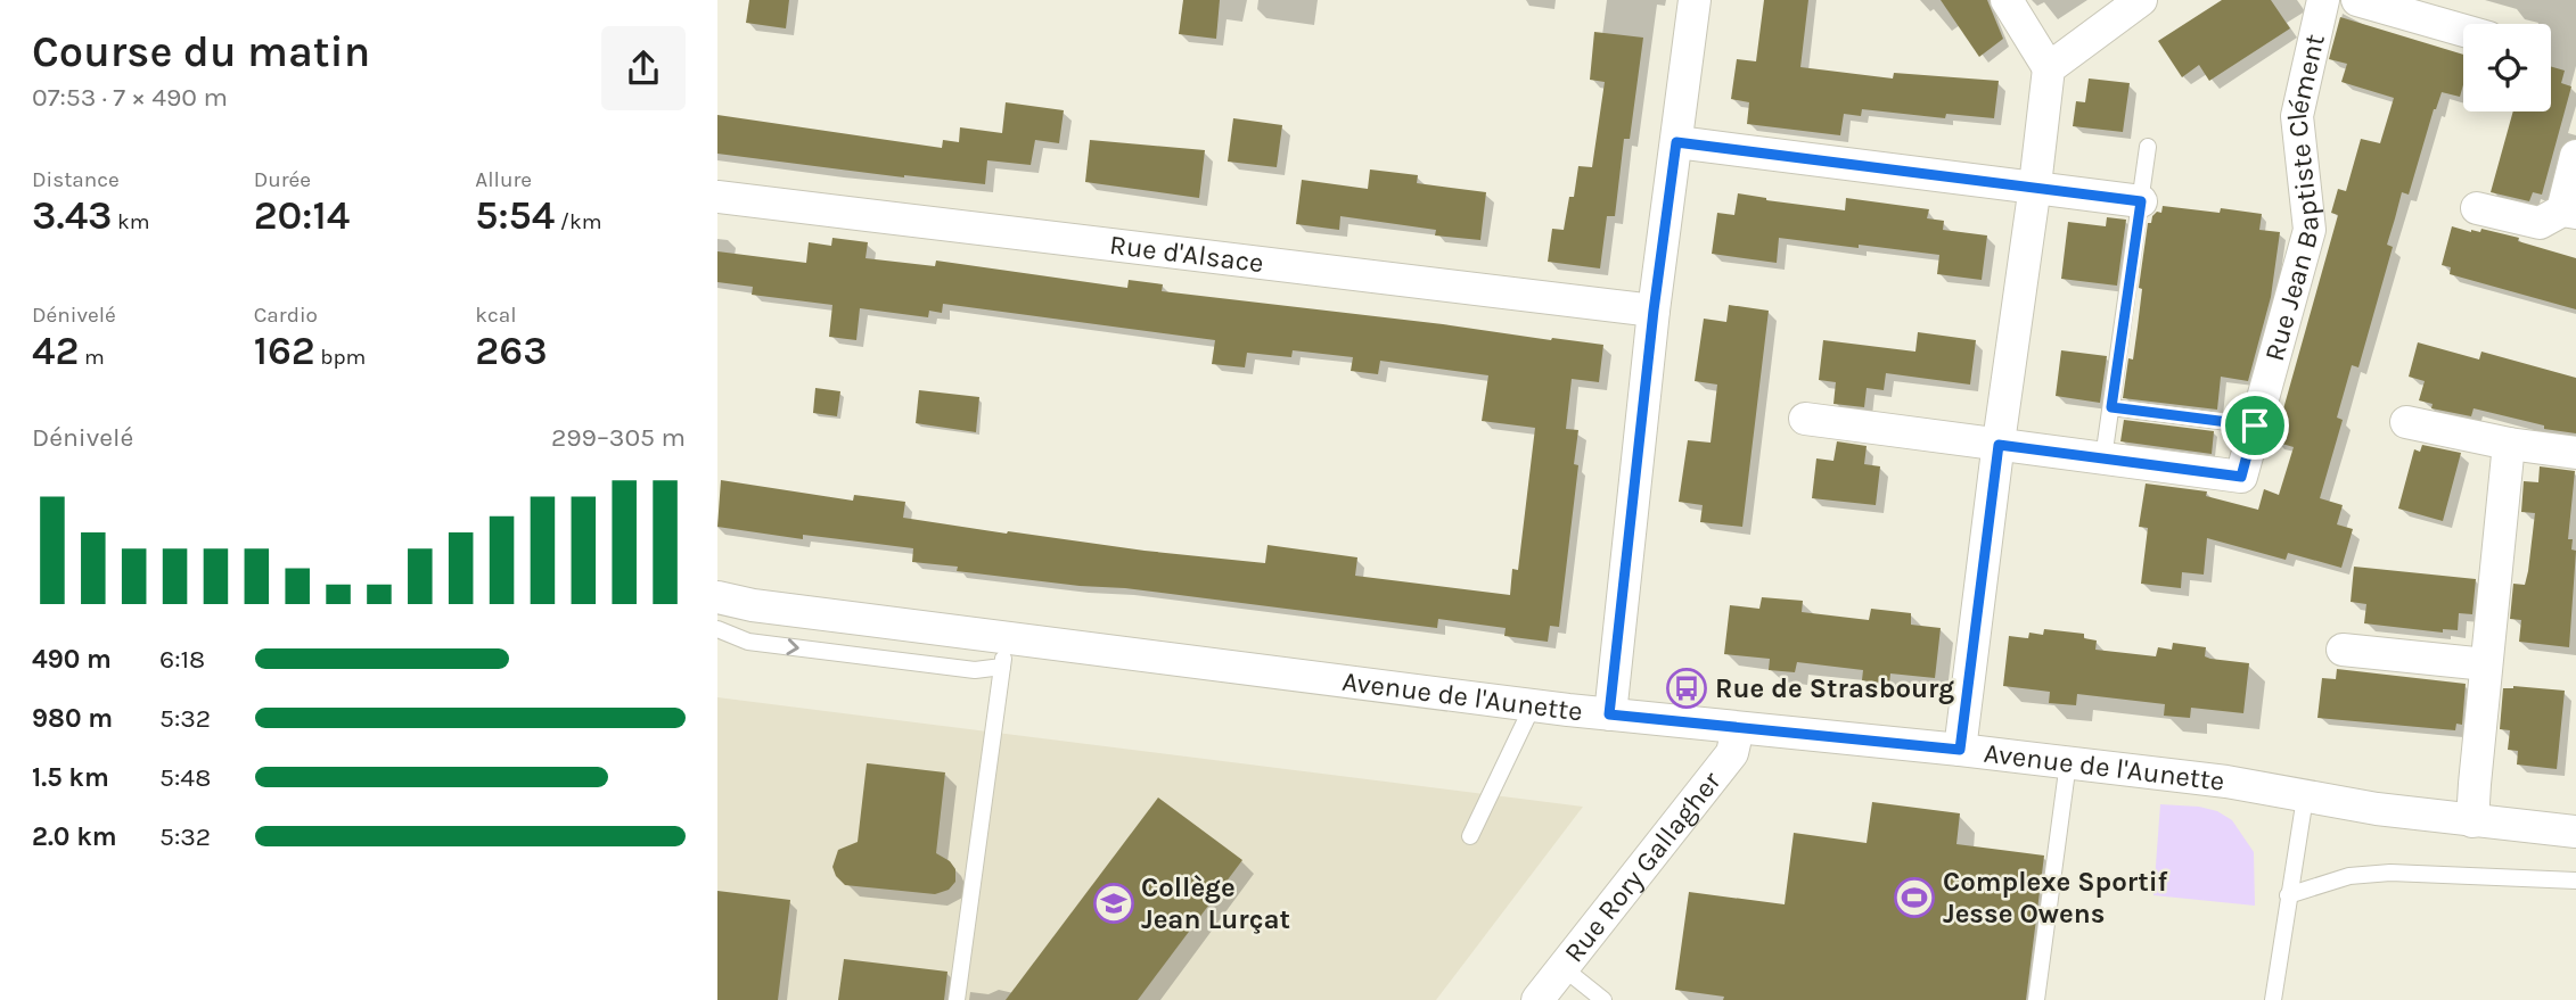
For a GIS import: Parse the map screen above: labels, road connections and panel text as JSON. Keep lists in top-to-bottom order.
{
  "streets": {
    "street": [
      "Rue Jean Baptiste Clément",
      "Rue d'Alsace",
      "Avenue de l'Aunette",
      "Rue Rory Gallagher"
    ]
  },
  "crossings": [
    ["Avenue de l'Aunette", "Rue Rory Gallagher"]
  ],
  "places": {
    "bus stop": ["Rue de Strasbourg"],
    "sports": ["Complexe Sportif Jesse Owens"],
    "school or university": ["Collège Jean Lurçat"]
  },
  "page": {
    "heading": ["Course du matin", "07:53 · 7 × 490 m"],
    "stats": [
      ["Distance", "3.43 km"],
      ["Durée", "20:14"],
      ["Allure", "5:54 /km"],
      ["Dénivelé", "42 m"],
      ["Cardio", "162 bpm"],
      ["kcal", "263"]
    ],
    "chart": ["Dénivelé", "299–305 m"],
    "list": [
      {
        "name": "490 m",
        "note": "6:18"
      },
      {
        "name": "980 m",
        "note": "5:32"
      },
      {
        "name": "1.5 km",
        "note": "5:48"
      },
      {
        "name": "2.0 km",
        "note": "5:32"
      }
    ]
  }
}
